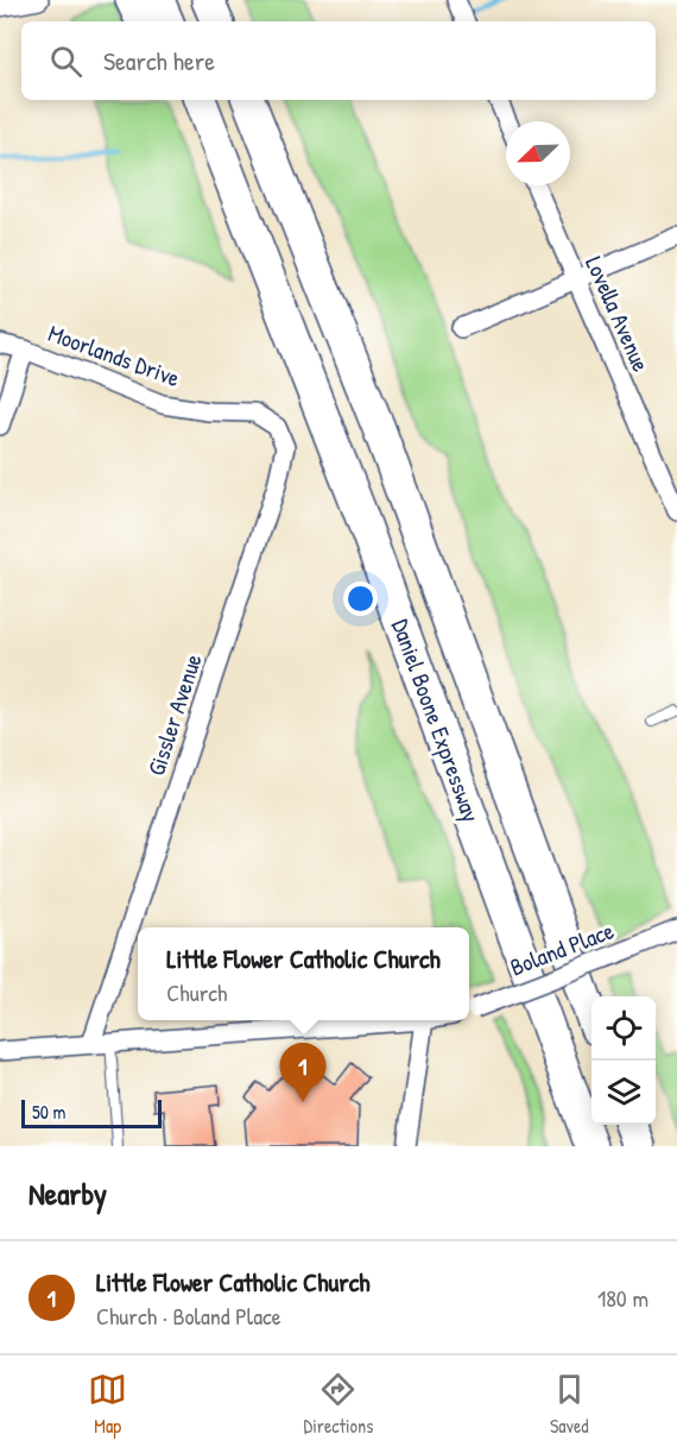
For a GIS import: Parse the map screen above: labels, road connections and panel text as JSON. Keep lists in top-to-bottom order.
{
  "streets": {
    "highway": ["Daniel Boone Expressway"],
    "street": [
      "Lovella Avenue",
      "Moorlands Drive",
      "Gissler Avenue",
      "Boland Place"
    ]
  },
  "crossings": [
    ["Moorlands Drive", "Gissler Avenue"]
  ],
  "scale_bar": "50 m",
  "north": "bottom left",
  "page": {
    "search": "Search here",
    "popup": ["Little Flower Catholic Church", "Church"],
    "pins": "1",
    "scale": "50 m",
    "heading": "Nearby",
    "list": [
      {
        "mark": "1",
        "name": "Little Flower Catholic Church",
        "note": "Church · Boland Place",
        "value": "180 m"
      }
    ],
    "nav": ["Map", "Directions", "Saved"]
  }
}
